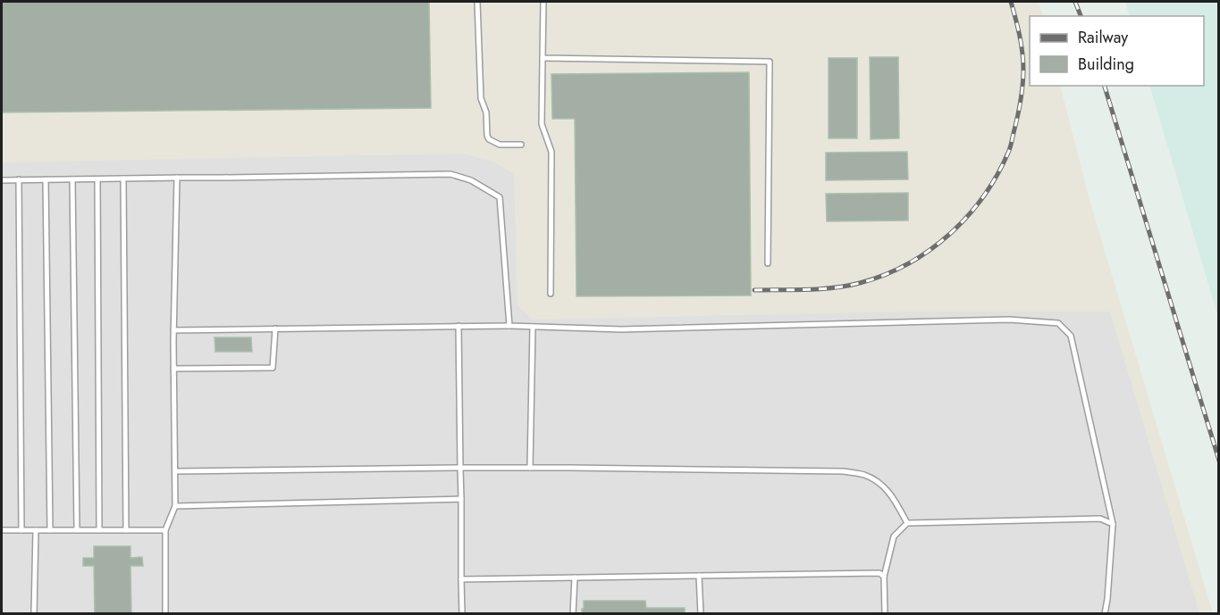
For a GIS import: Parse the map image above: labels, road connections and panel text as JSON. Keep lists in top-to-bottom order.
{
  "legend": ["Railway", "Building"]
}
